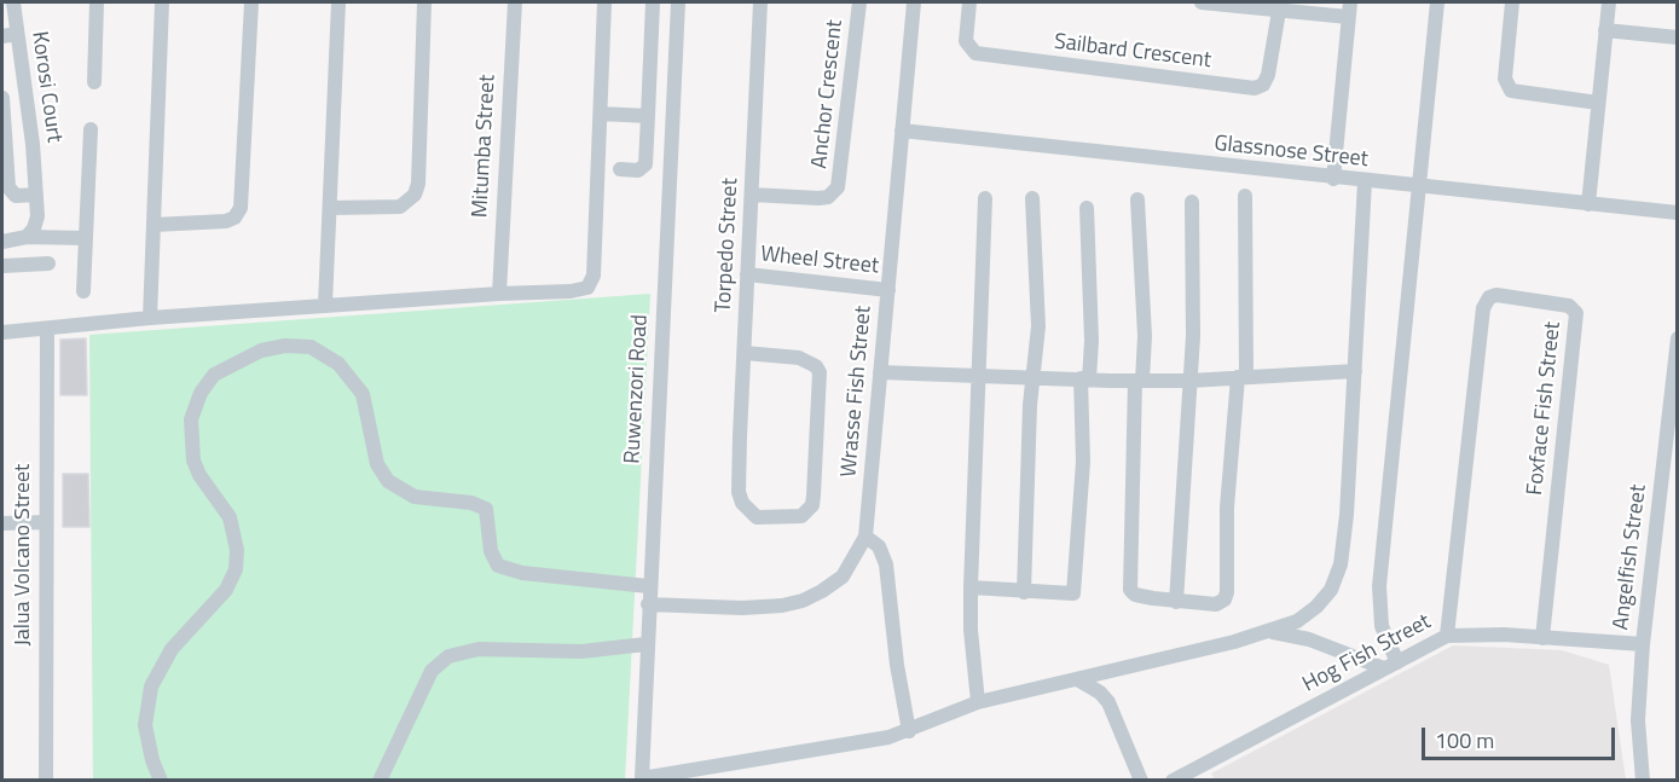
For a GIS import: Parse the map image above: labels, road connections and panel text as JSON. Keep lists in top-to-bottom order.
{
  "streets": {
    "street": [
      "Sailbard Crescent",
      "Korosi Court",
      "Anchor Crescent",
      "Mitumba Street",
      "Glassnose Street",
      "Torpedo Street",
      "Wheel Street",
      "Ruwenzori Road",
      "Wrasse Fish Street",
      "Foxface Fish Street",
      "Jalua Volcano Street",
      "Angelfish Street",
      "Hog Fish Street"
    ]
  },
  "crossings": [
    ["Anchor Crescent", "Torpedo Street"],
    ["Glassnose Street", "Wrasse Fish Street"],
    ["Torpedo Street", "Wheel Street"],
    ["Wheel Street", "Wrasse Fish Street"],
    ["Ruwenzori Road", "Wrasse Fish Street"],
    ["Foxface Fish Street", "Hog Fish Street"],
    ["Angelfish Street", "Hog Fish Street"]
  ],
  "scale_bar": "100 m"
}
